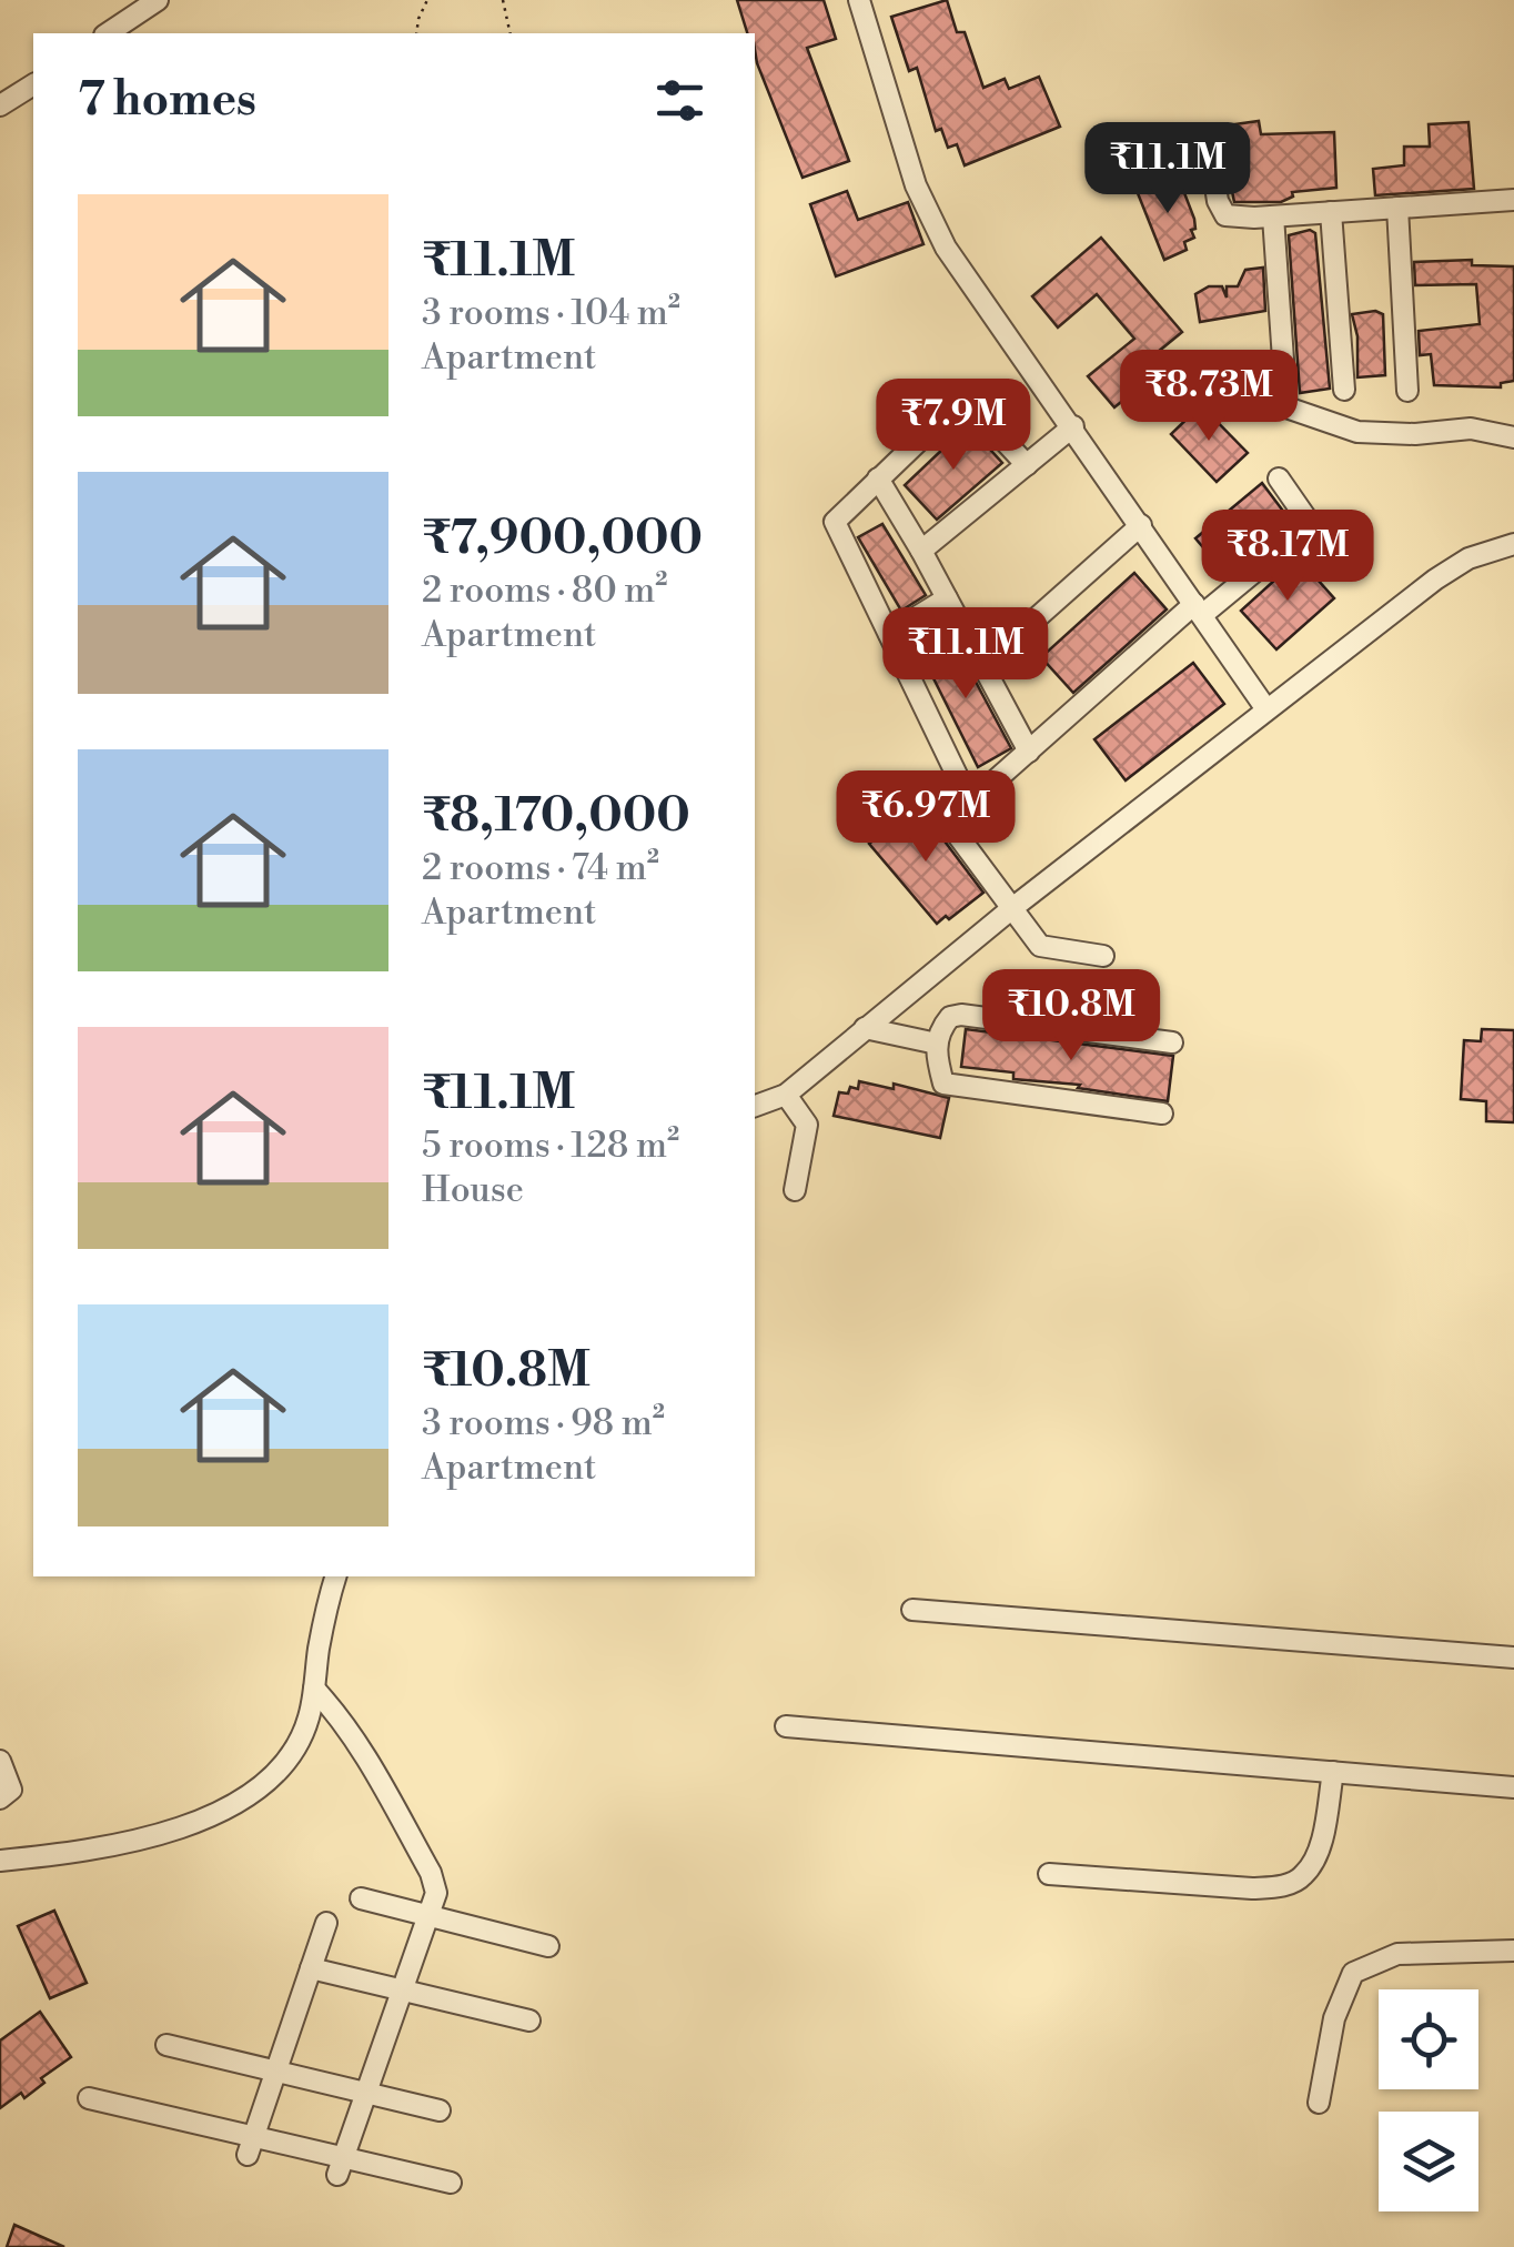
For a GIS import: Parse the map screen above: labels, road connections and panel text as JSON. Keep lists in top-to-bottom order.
{
  "page": {
    "heading": "7 homes",
    "price": [
      "₹11.1M",
      "₹8.73M",
      "₹7.9M",
      "₹8.17M",
      "₹11.1M",
      "₹6.97M",
      "₹10.8M"
    ],
    "list": [
      {
        "name": "₹11.1M",
        "note": "3 rooms · 104 m² · Apartment"
      },
      {
        "name": "₹7,900,000",
        "note": "2 rooms · 80 m² · Apartment"
      },
      {
        "name": "₹8,170,000",
        "note": "2 rooms · 74 m² · Apartment"
      },
      {
        "name": "₹11.1M",
        "note": "5 rooms · 128 m² · House"
      },
      {
        "name": "₹10.8M",
        "note": "3 rooms · 98 m² · Apartment"
      }
    ]
  }
}
